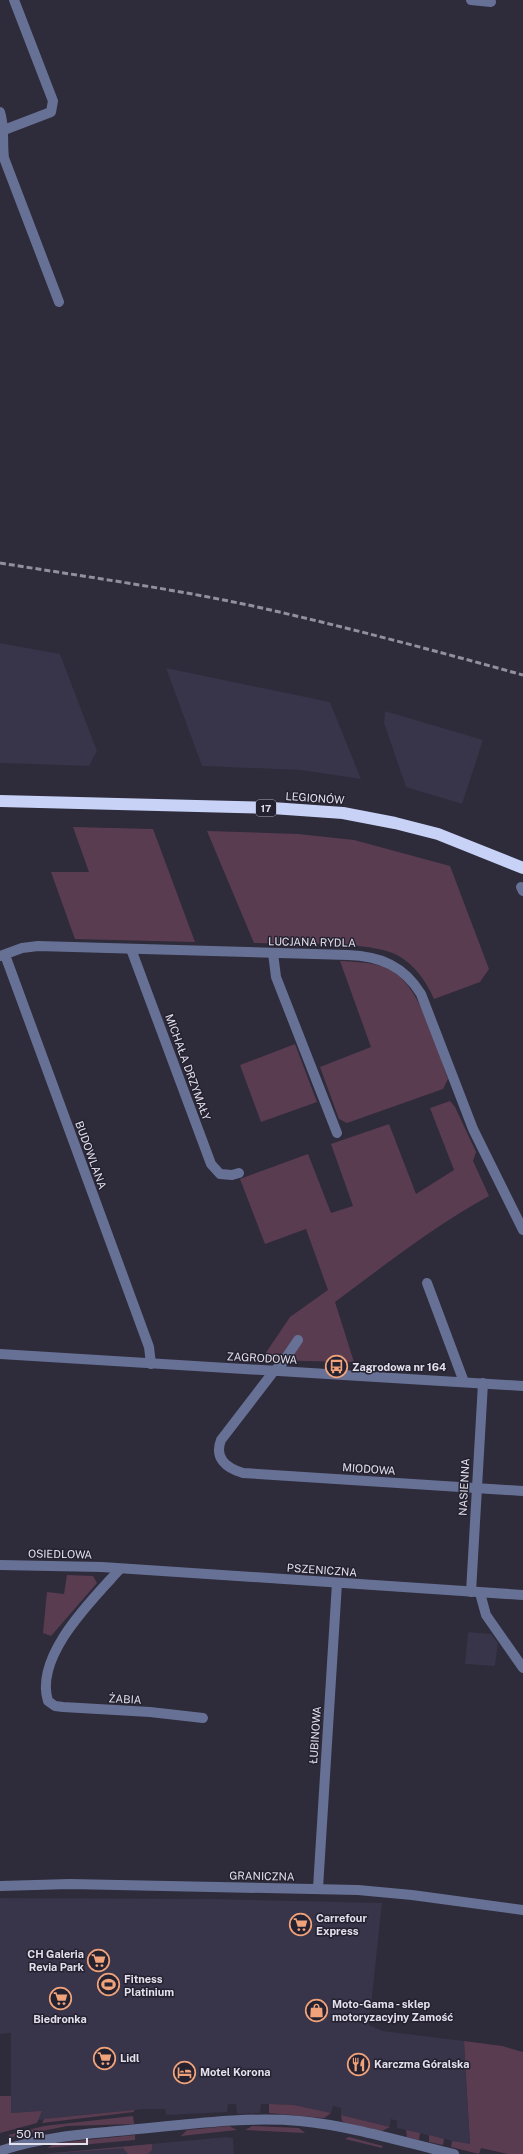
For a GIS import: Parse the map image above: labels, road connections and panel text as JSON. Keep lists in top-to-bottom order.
{
  "streets": {
    "highway": ["LEGIONÓW", "17"],
    "street": [
      "LUCJANA RYDLA",
      "MICHAŁA DRZYMAŁY",
      "BUDOWLANA",
      "ZAGRODOWA",
      "MIODOWA",
      "NASIENNA",
      "OSIEDLOWA",
      "PSZENICZNA",
      "ŻABIA",
      "ŁUBINOWA",
      "GRANICZNA"
    ]
  },
  "crossings": [
    ["LUCJANA RYDLA", "MICHAŁA DRZYMAŁY"],
    ["LUCJANA RYDLA", "BUDOWLANA"],
    ["BUDOWLANA", "ZAGRODOWA"],
    ["ZAGRODOWA", "MIODOWA"],
    ["ZAGRODOWA", "NASIENNA"],
    ["MIODOWA", "NASIENNA"],
    ["NASIENNA", "PSZENICZNA"],
    ["OSIEDLOWA", "PSZENICZNA"],
    ["OSIEDLOWA", "ŻABIA"],
    ["PSZENICZNA", "ŻABIA"],
    ["PSZENICZNA", "ŁUBINOWA"],
    ["ŁUBINOWA", "GRANICZNA"]
  ],
  "places": {
    "bus stop": ["Zagrodowa nr 164"],
    "supermarket": [
      "Carrefour Express",
      "CH Galeria Revia Park",
      "Biedronka",
      "Lidl"
    ],
    "sports": ["Fitness Platinium"],
    "shop": ["Moto-Gama - sklep motoryzacyjny Zamość"],
    "restaurant": ["Karczma Góralska"],
    "hotel": ["Motel Korona"]
  },
  "scale_bar": "50 m"
}
